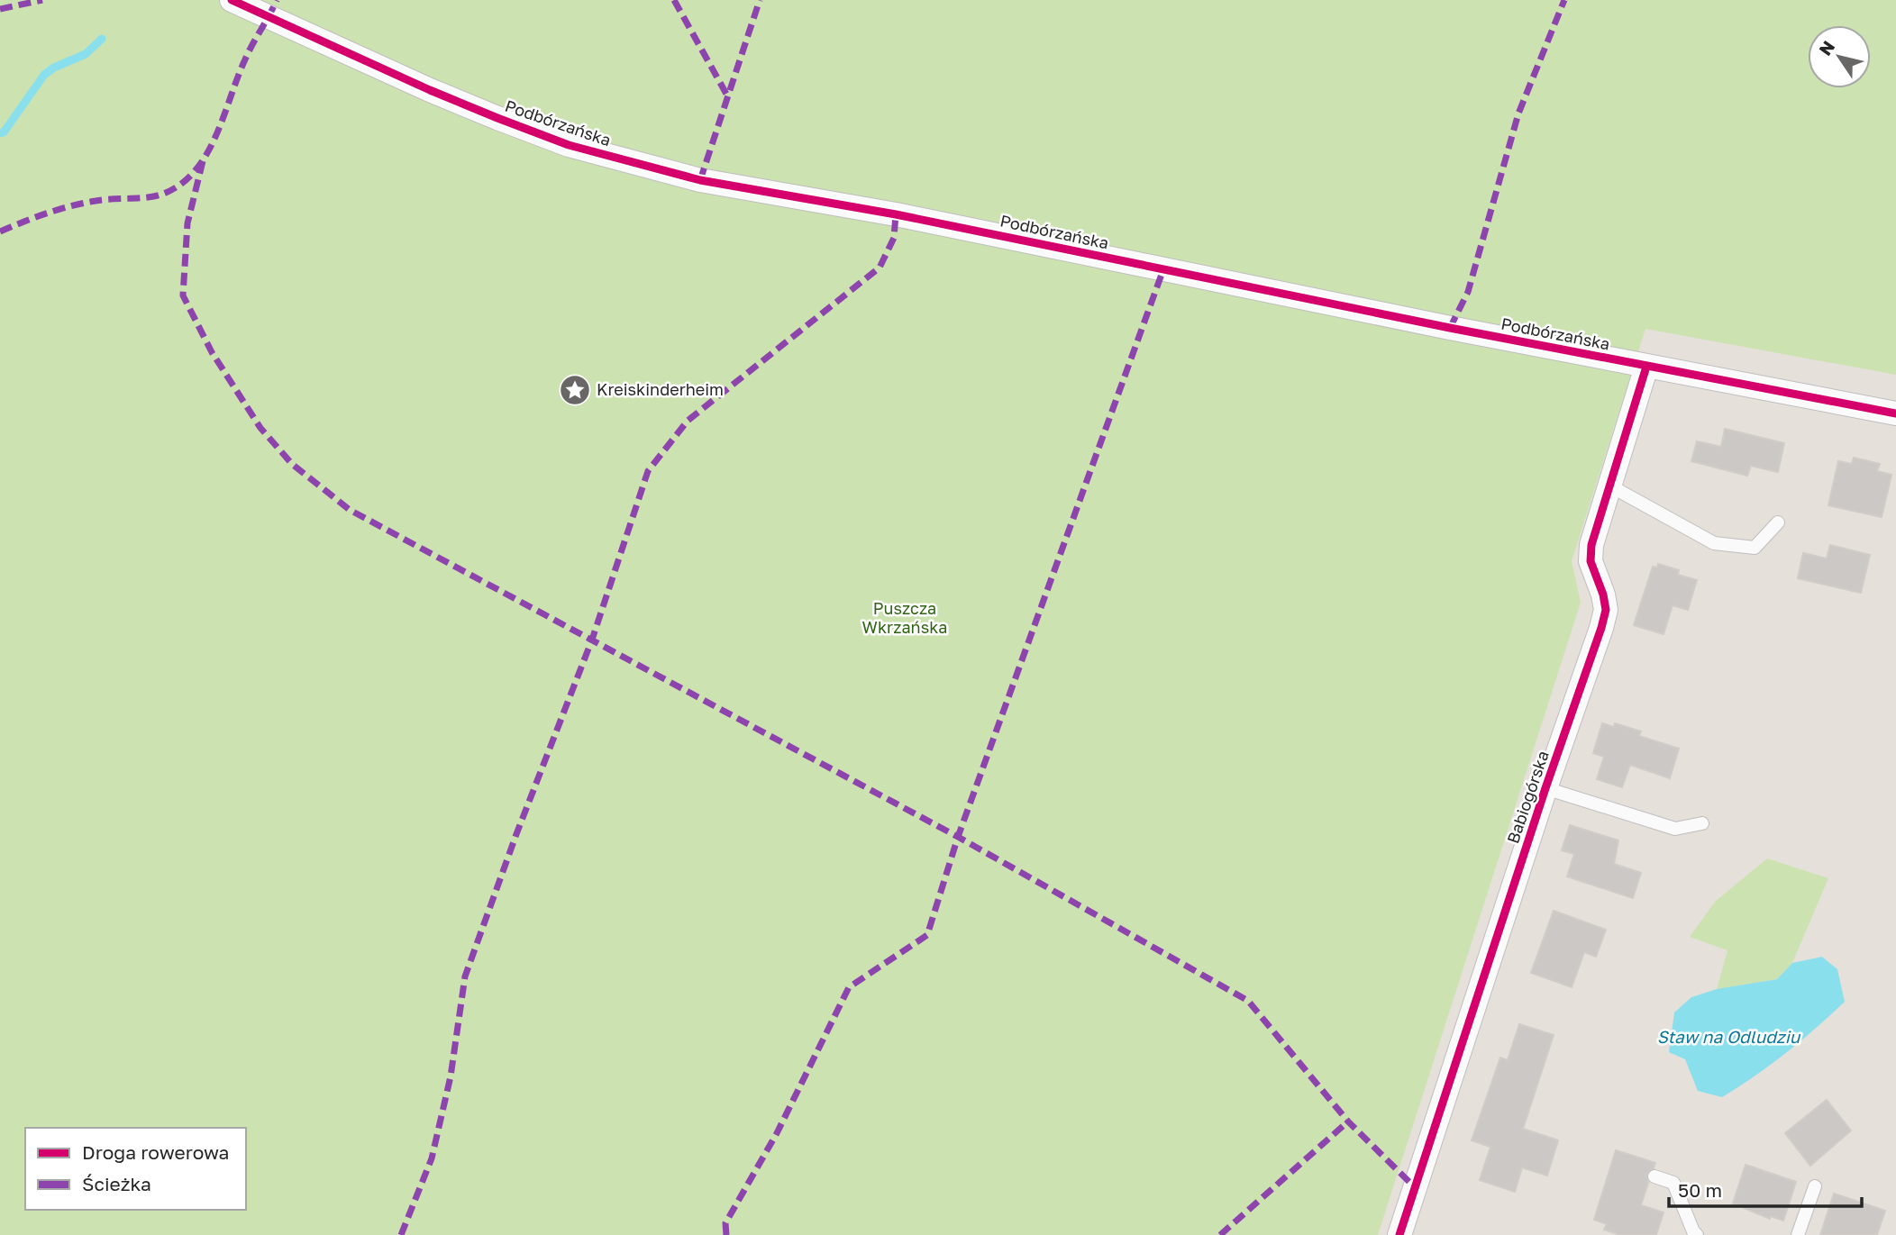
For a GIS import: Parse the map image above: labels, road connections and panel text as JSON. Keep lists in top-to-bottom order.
{
  "streets": {
    "street": ["Podbórzańska", "Babiogórska"]
  },
  "crossings": [
    ["Podbórzańska", "Babiogórska"]
  ],
  "water": ["Staw na Odludziu"],
  "parks": ["Puszcza Wkrzańska"],
  "places": {
    "place": ["Kreiskinderheim"]
  },
  "legend": ["Droga rowerowa", "Ścieżka"],
  "scale_bar": "50 m",
  "north": "top left"
}
